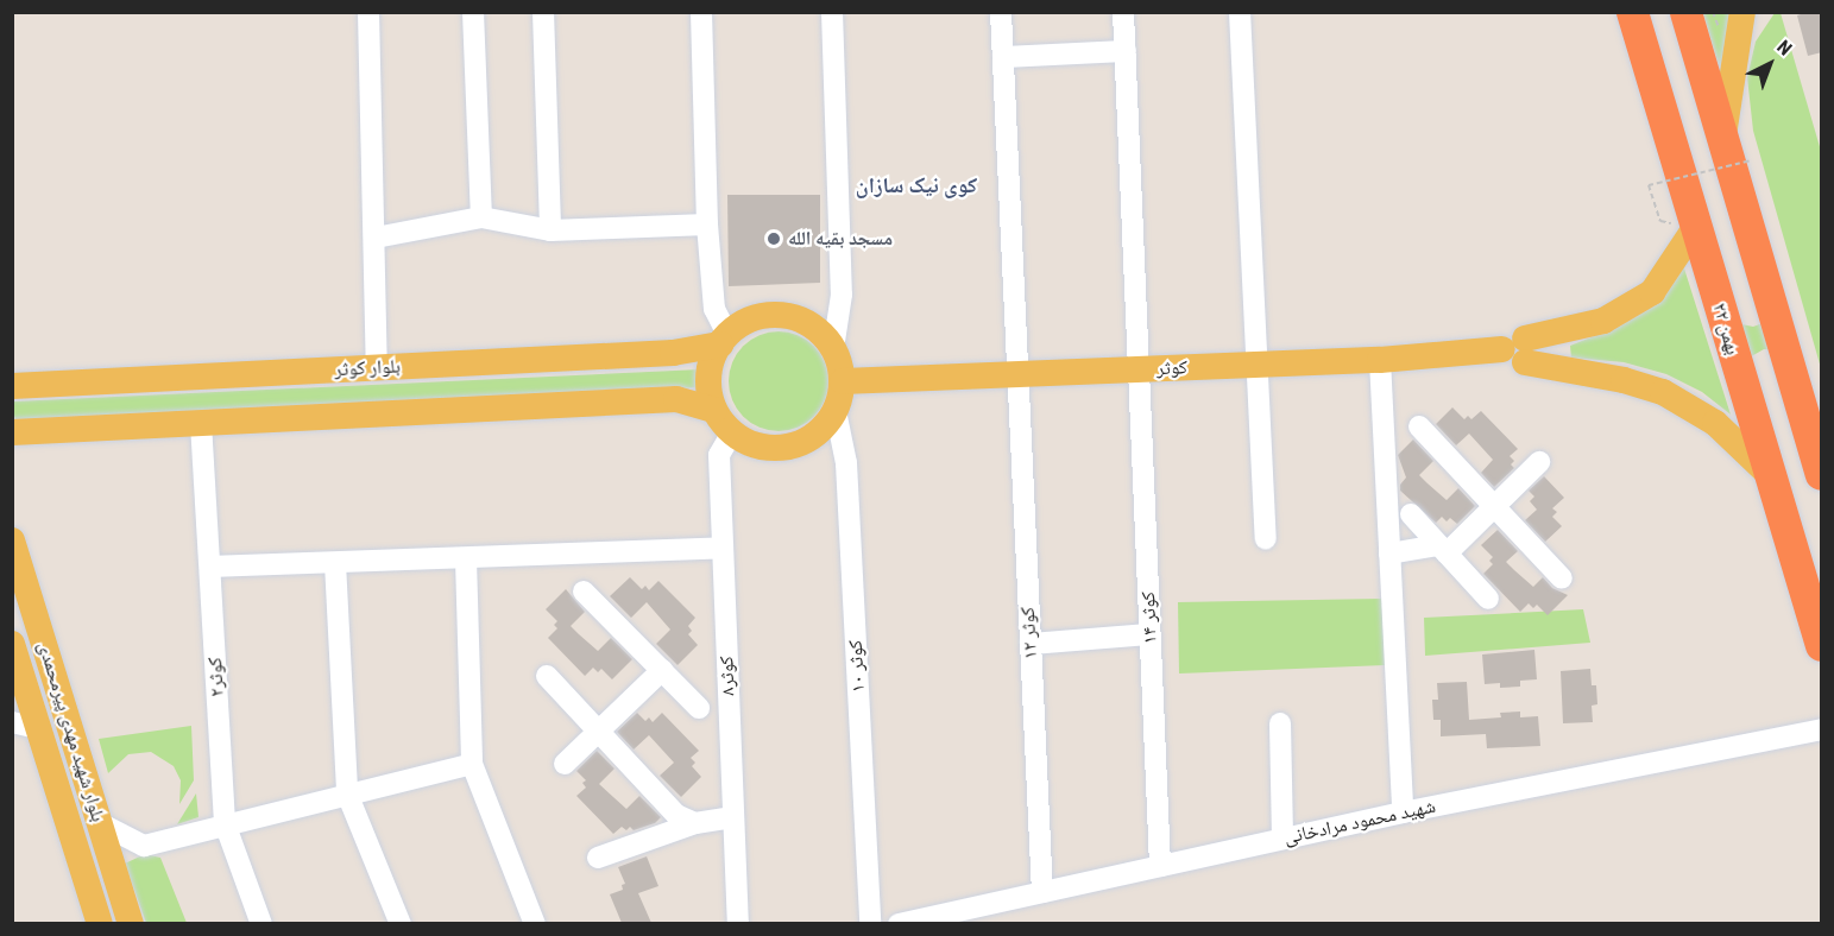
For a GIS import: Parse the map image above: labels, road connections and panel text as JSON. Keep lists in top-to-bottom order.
{
  "streets": {
    "highway": ["۲۲ بهمن"],
    "main road": ["بلوار کوثر", "کوثر", "بلوار شهید مهدی پیرمحمدی"],
    "street": [
      "کوثر ۱۴",
      "کوثر ۱۲",
      "کوثر ۱۰",
      "کوثر۸",
      "کوثر۲",
      "شهید محمود مرادخانی"
    ]
  },
  "crossings": [
    ["بلوار کوثر", "کوثر"],
    ["بلوار کوثر", "کوثر ۱۰"],
    ["بلوار کوثر", "کوثر۸"],
    ["کوثر", "کوثر ۱۴"],
    ["کوثر", "کوثر ۱۲"],
    ["کوثر", "کوثر ۱۰"],
    ["کوثر", "کوثر۸"],
    ["کوثر ۱۴", "شهید محمود مرادخانی"],
    ["کوثر ۱۲", "شهید محمود مرادخانی"],
    ["کوثر ۱۰", "کوثر۸"]
  ],
  "districts": ["کوی نیک سازان"],
  "places": ["مسجد بقیه الله"],
  "north": "top right"
}
